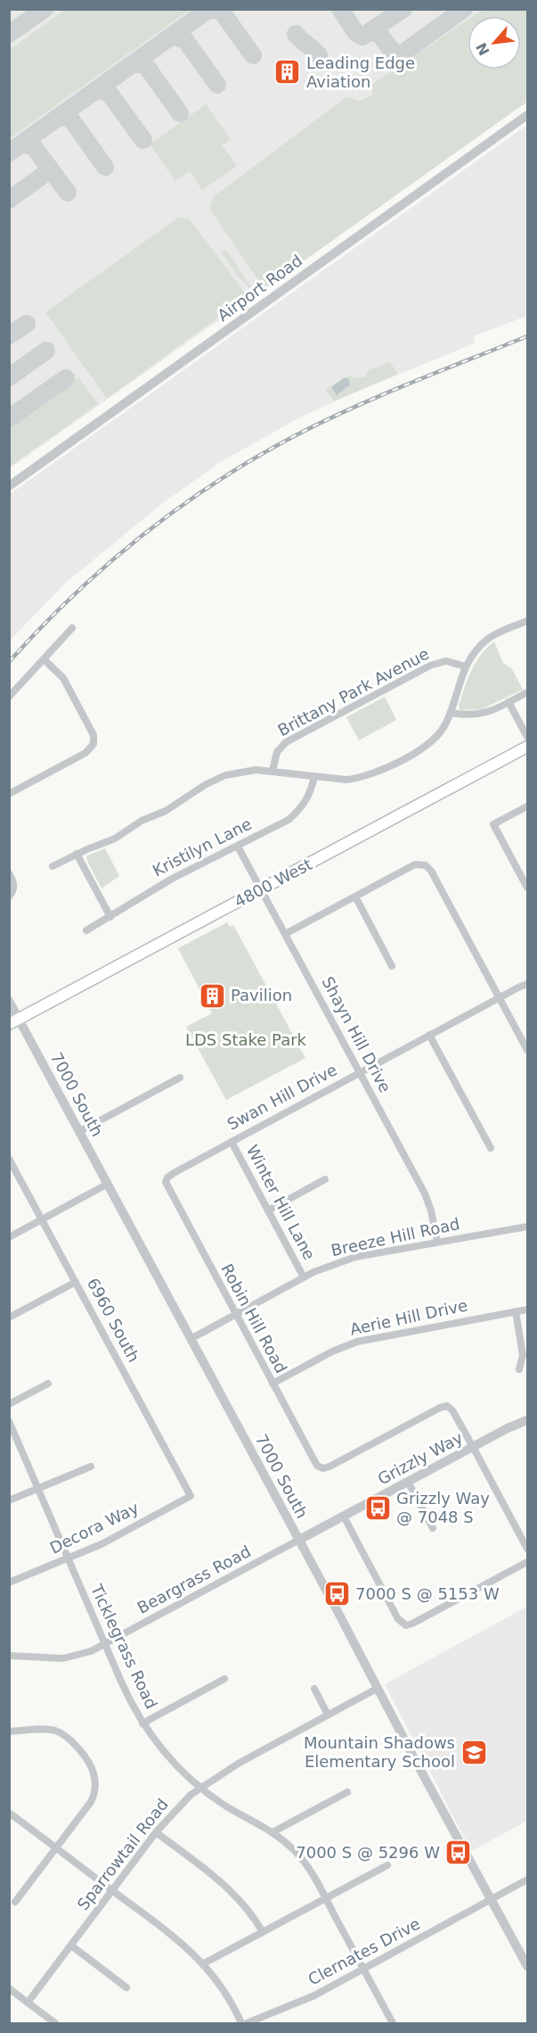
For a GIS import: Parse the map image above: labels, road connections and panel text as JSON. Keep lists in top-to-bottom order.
{
  "streets": {
    "main road": ["4800 West"],
    "street": [
      "Airport Road",
      "Brittany Park Avenue",
      "Kristilyn Lane",
      "Shayn Hill Drive",
      "7000 South",
      "Swan Hill Drive",
      "Winter Hill Lane",
      "Breeze Hill Road",
      "Aerie Hill Drive",
      "Robin Hill Road",
      "6960 South",
      "Grizzly Way",
      "Decora Way",
      "Beargrass Road",
      "Ticklegrass Road",
      "Sparrowtail Road",
      "Clernates Drive"
    ]
  },
  "crossings": [
    ["Kristilyn Lane", "Shayn Hill Drive"],
    ["4800 West", "Shayn Hill Drive"],
    ["4800 West", "7000 South"],
    ["Shayn Hill Drive", "Swan Hill Drive"],
    ["Shayn Hill Drive", "Breeze Hill Road"],
    ["7000 South", "Breeze Hill Road"],
    ["7000 South", "Grizzly Way"],
    ["7000 South", "Beargrass Road"],
    ["7000 South", "Sparrowtail Road"],
    ["7000 South", "Clernates Drive"],
    ["Swan Hill Drive", "Winter Hill Lane"],
    ["Swan Hill Drive", "Robin Hill Road"],
    ["Winter Hill Lane", "Breeze Hill Road"],
    ["Breeze Hill Road", "Robin Hill Road"],
    ["Aerie Hill Drive", "Robin Hill Road"],
    ["Robin Hill Road", "Grizzly Way"],
    ["6960 South", "Decora Way"],
    ["Grizzly Way", "Beargrass Road"],
    ["Decora Way", "Ticklegrass Road"],
    ["Beargrass Road", "Ticklegrass Road"],
    ["Ticklegrass Road", "Sparrowtail Road"],
    ["Ticklegrass Road", "Clernates Drive"]
  ],
  "parks": ["LDS Stake Park"],
  "places": {
    "building": ["Leading Edge Aviation", "Pavilion"],
    "bus stop": ["Grizzly Way @ 7048 S", "7000 S @ 5153 W", "7000 S @ 5296 W"],
    "school or university": ["Mountain Shadows Elementary School"]
  },
  "north": "bottom left"
}
